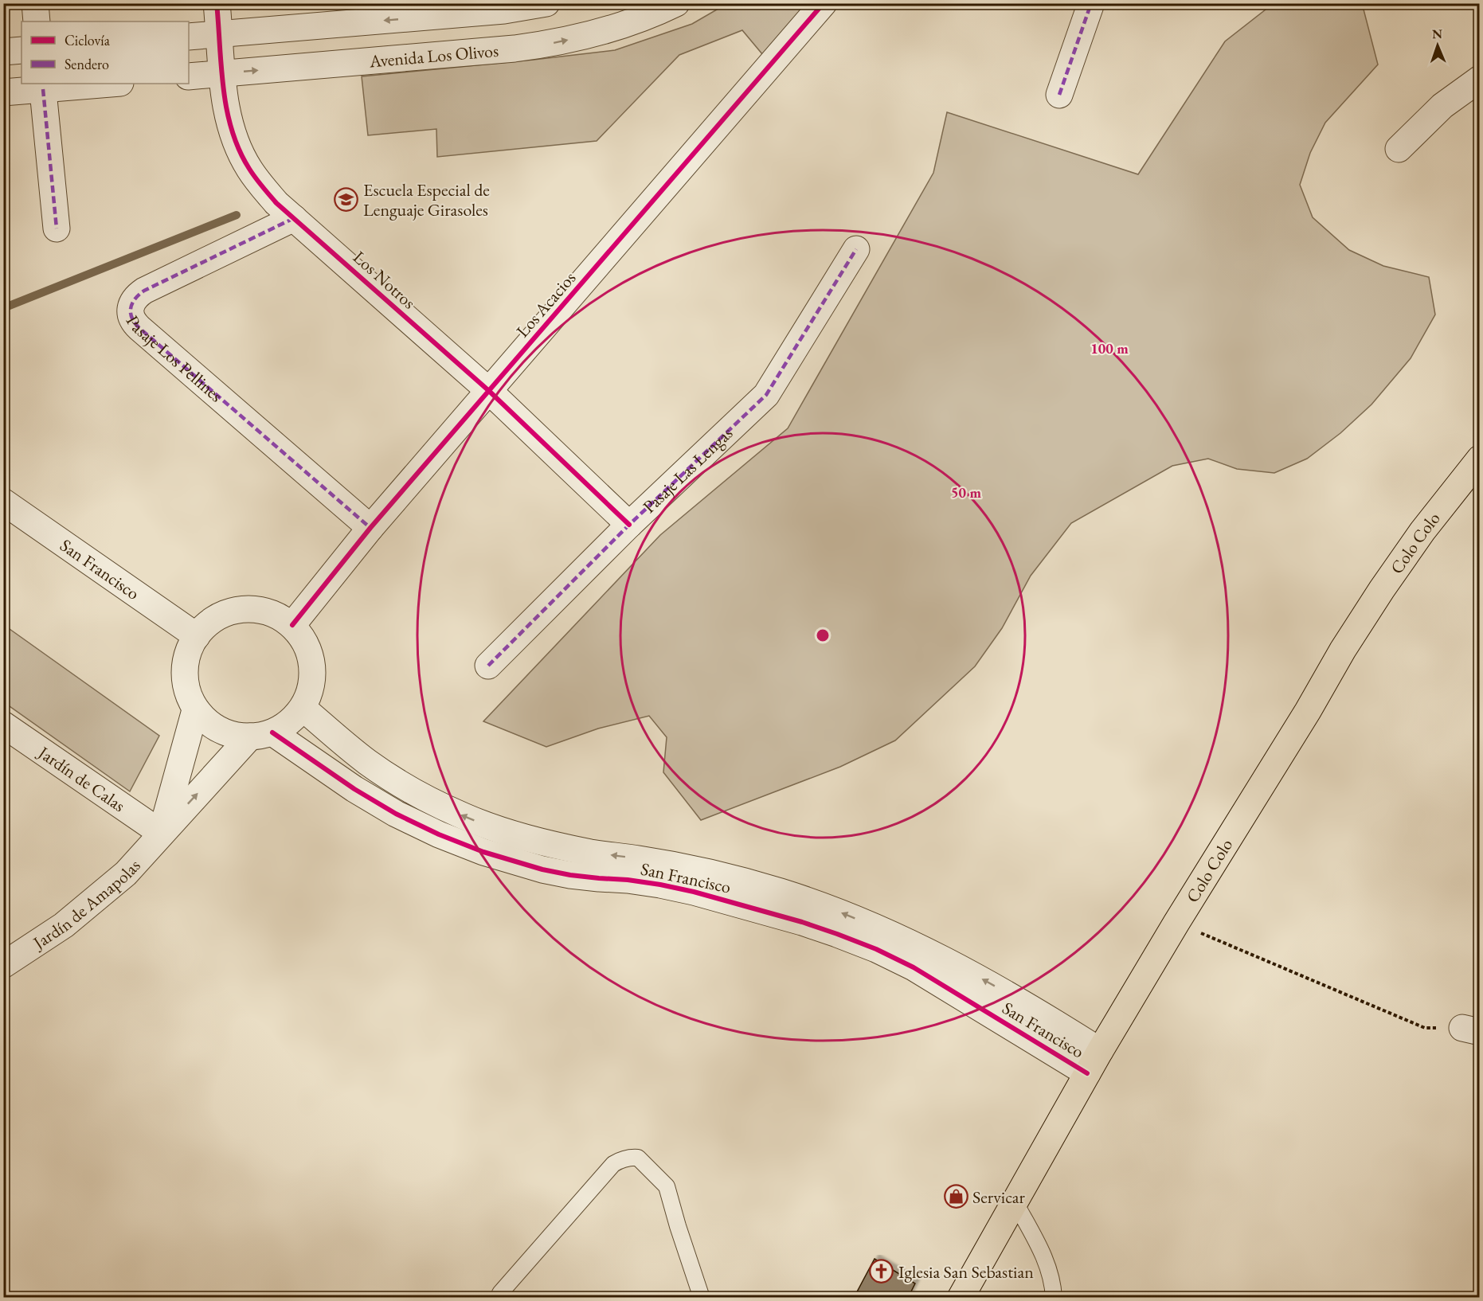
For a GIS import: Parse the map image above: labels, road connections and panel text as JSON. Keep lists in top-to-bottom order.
{
  "streets": {
    "main road": ["Colo Colo"],
    "street": [
      "Avenida Los Olivos",
      "Los Notros",
      "Los Acacios",
      "Pasaje Los Pellines",
      "Pasaje Las Lengas",
      "San Francisco",
      "Jardín de Calas",
      "Jardín de Amapolas"
    ]
  },
  "crossings": [
    ["Avenida Los Olivos", "Los Notros"],
    ["Los Notros", "Los Acacios"],
    ["Los Notros", "Pasaje Los Pellines"],
    ["Los Notros", "Pasaje Las Lengas"],
    ["Los Acacios", "Pasaje Los Pellines"],
    ["Los Acacios", "San Francisco"],
    ["Los Acacios", "Jardín de Amapolas"],
    ["Colo Colo", "San Francisco"],
    ["San Francisco", "Jardín de Amapolas"],
    ["Jardín de Calas", "Jardín de Amapolas"]
  ],
  "places": {
    "school or university": ["Escuela Especial de Lenguaje Girasoles"],
    "shop": ["Servicar"],
    "church": ["Iglesia San Sebastian"]
  },
  "legend": ["Ciclovía", "Sendero"],
  "north": "top",
  "rings": ["100 m", "50 m"]
}
